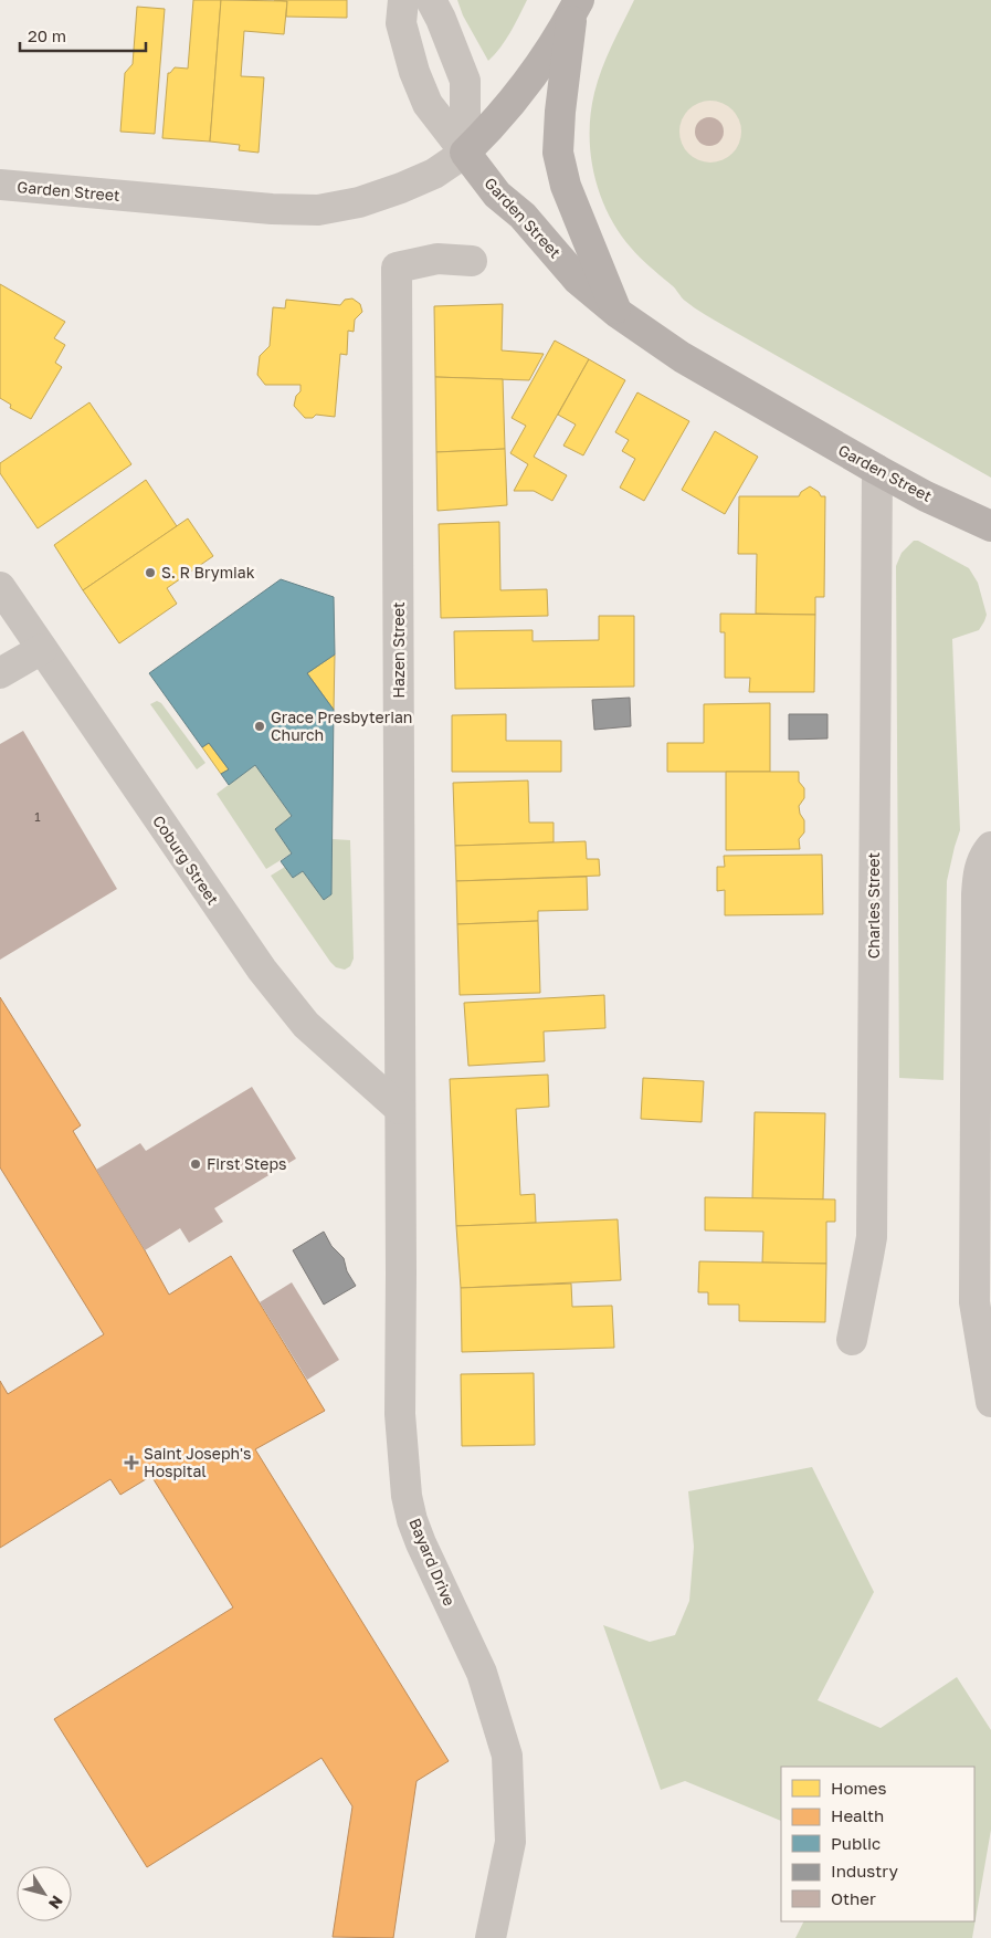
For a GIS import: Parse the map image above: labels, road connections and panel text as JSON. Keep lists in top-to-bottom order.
{
  "streets": {
    "main road": ["Garden Street"],
    "street": [
      "Hazen Street",
      "Coburg Street",
      "Charles Street",
      "Bayard Drive"
    ]
  },
  "crossings": [
    ["Garden Street", "Charles Street"],
    ["Hazen Street", "Coburg Street"],
    ["Hazen Street", "Bayard Drive"],
    ["Coburg Street", "Bayard Drive"]
  ],
  "places": {
    "other": ["S. R Brymiak", "Grace Presbyterian Church", "First Steps"],
    "health": ["Saint Joseph's Hospital"]
  },
  "house_numbers": ["1"],
  "legend": [
    "Homes",
    "Health",
    "Public",
    "Industry",
    "Other"
  ],
  "scale_bar": "20 m",
  "north": "bottom right"
}
